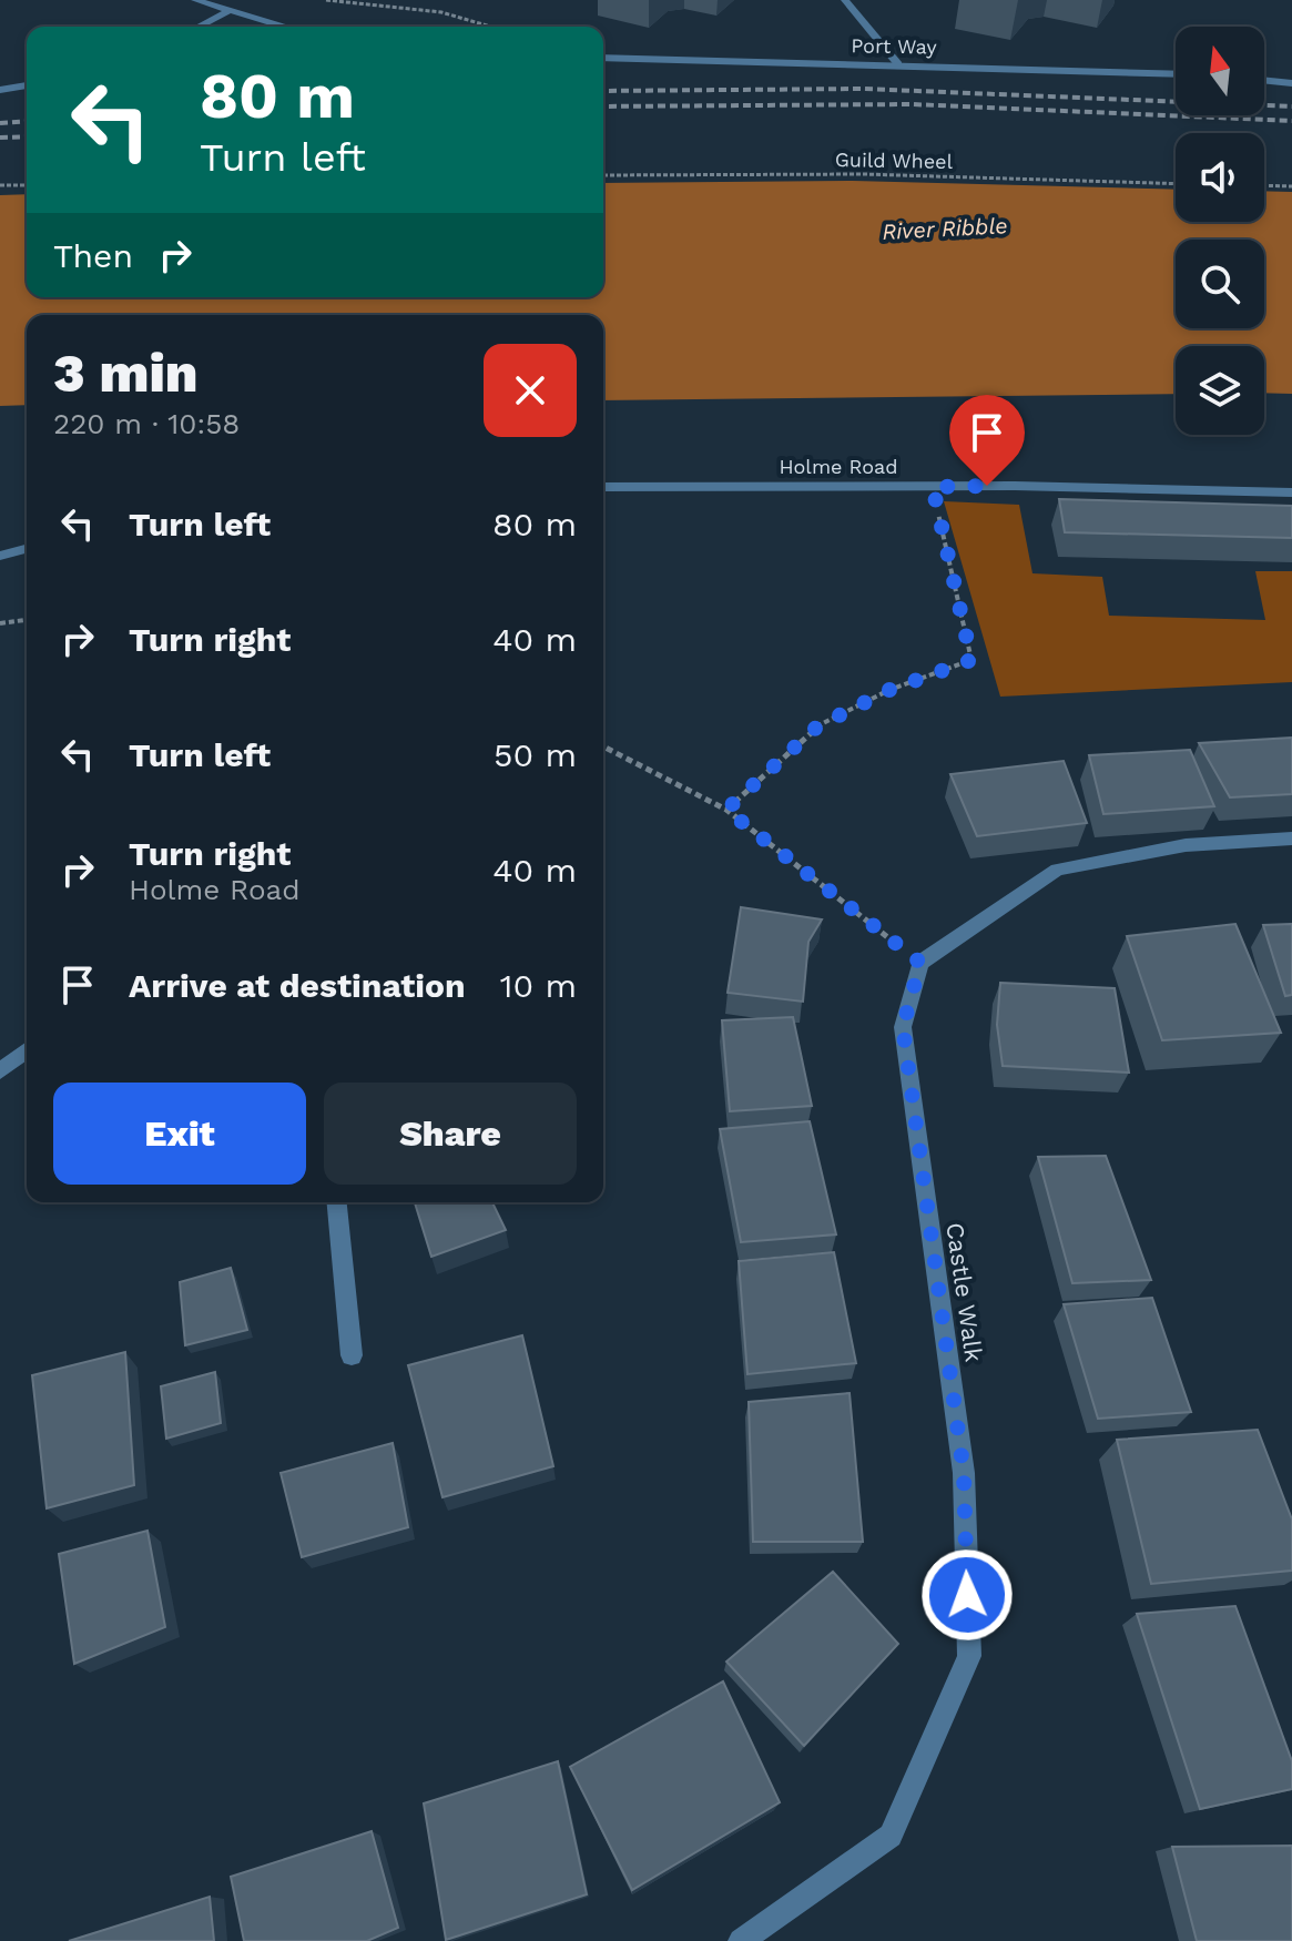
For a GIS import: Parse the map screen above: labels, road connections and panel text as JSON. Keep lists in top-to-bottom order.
{
  "streets": {
    "street": ["Port Way", "Holme Road", "Castle Walk"],
    "path": ["Guild Wheel"]
  },
  "water": ["River Ribble"],
  "north": "top",
  "page": {
    "turn": ["80 m", "Turn left"],
    "then": "Then",
    "heading": ["3 min", "220 m · 10:58"],
    "list": [
      {
        "name": "Turn left",
        "value": "80 m"
      },
      {
        "name": "Turn right",
        "value": "40 m"
      },
      {
        "name": "Turn left",
        "value": "50 m"
      },
      {
        "name": "Turn right",
        "note": "Holme Road",
        "value": "40 m"
      },
      {
        "name": "Arrive at destination",
        "value": "10 m"
      }
    ],
    "buttons": ["Exit", "Share"]
  }
}
